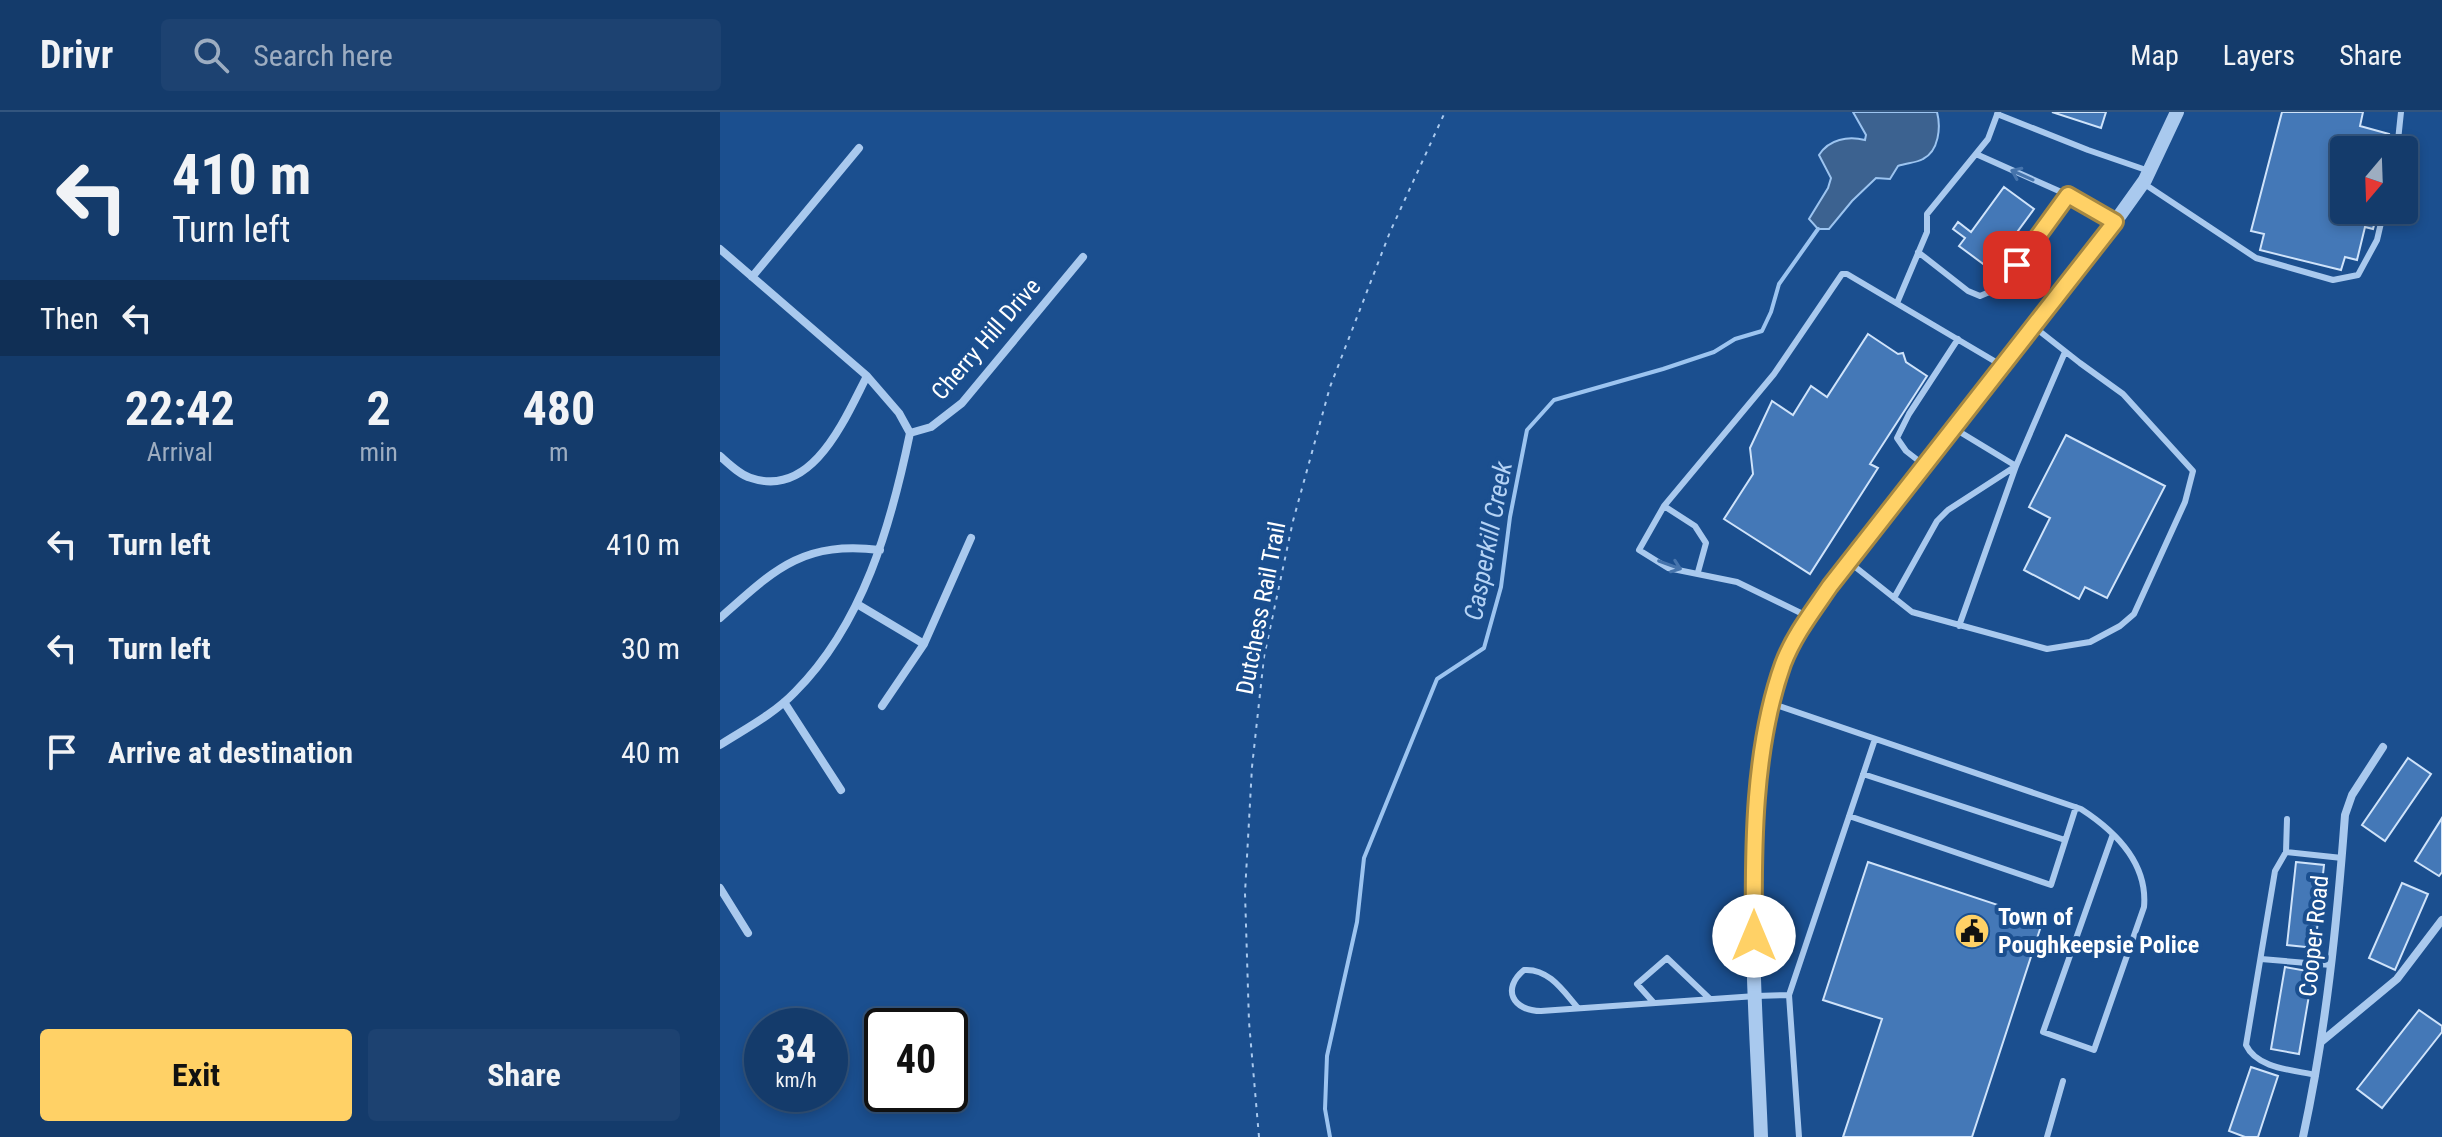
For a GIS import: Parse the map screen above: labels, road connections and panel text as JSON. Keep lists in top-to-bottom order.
{
  "streets": {
    "street": ["Cherry Hill Drive", "Cooper Road"],
    "path": ["Dutchess Rail Trail"]
  },
  "water": ["Casperkill Creek"],
  "places": {
    "public building": ["Town of Poughkeepsie Police"]
  },
  "north": "bottom",
  "page": {
    "header": "Drivr",
    "search": "Search here",
    "nav": ["Map", "Layers", "Share"],
    "turn": ["410 m", "Turn left"],
    "then": "Then",
    "eta": [
      "22:42",
      "Arrival",
      "2",
      "min",
      "480",
      "m"
    ],
    "list": [
      {
        "name": "Turn left",
        "value": "410 m"
      },
      {
        "name": "Turn left",
        "value": "30 m"
      },
      {
        "name": "Arrive at destination",
        "value": "40 m"
      }
    ],
    "speed": "34 km/h",
    "limit": "40",
    "buttons": ["Exit", "Share"]
  }
}
